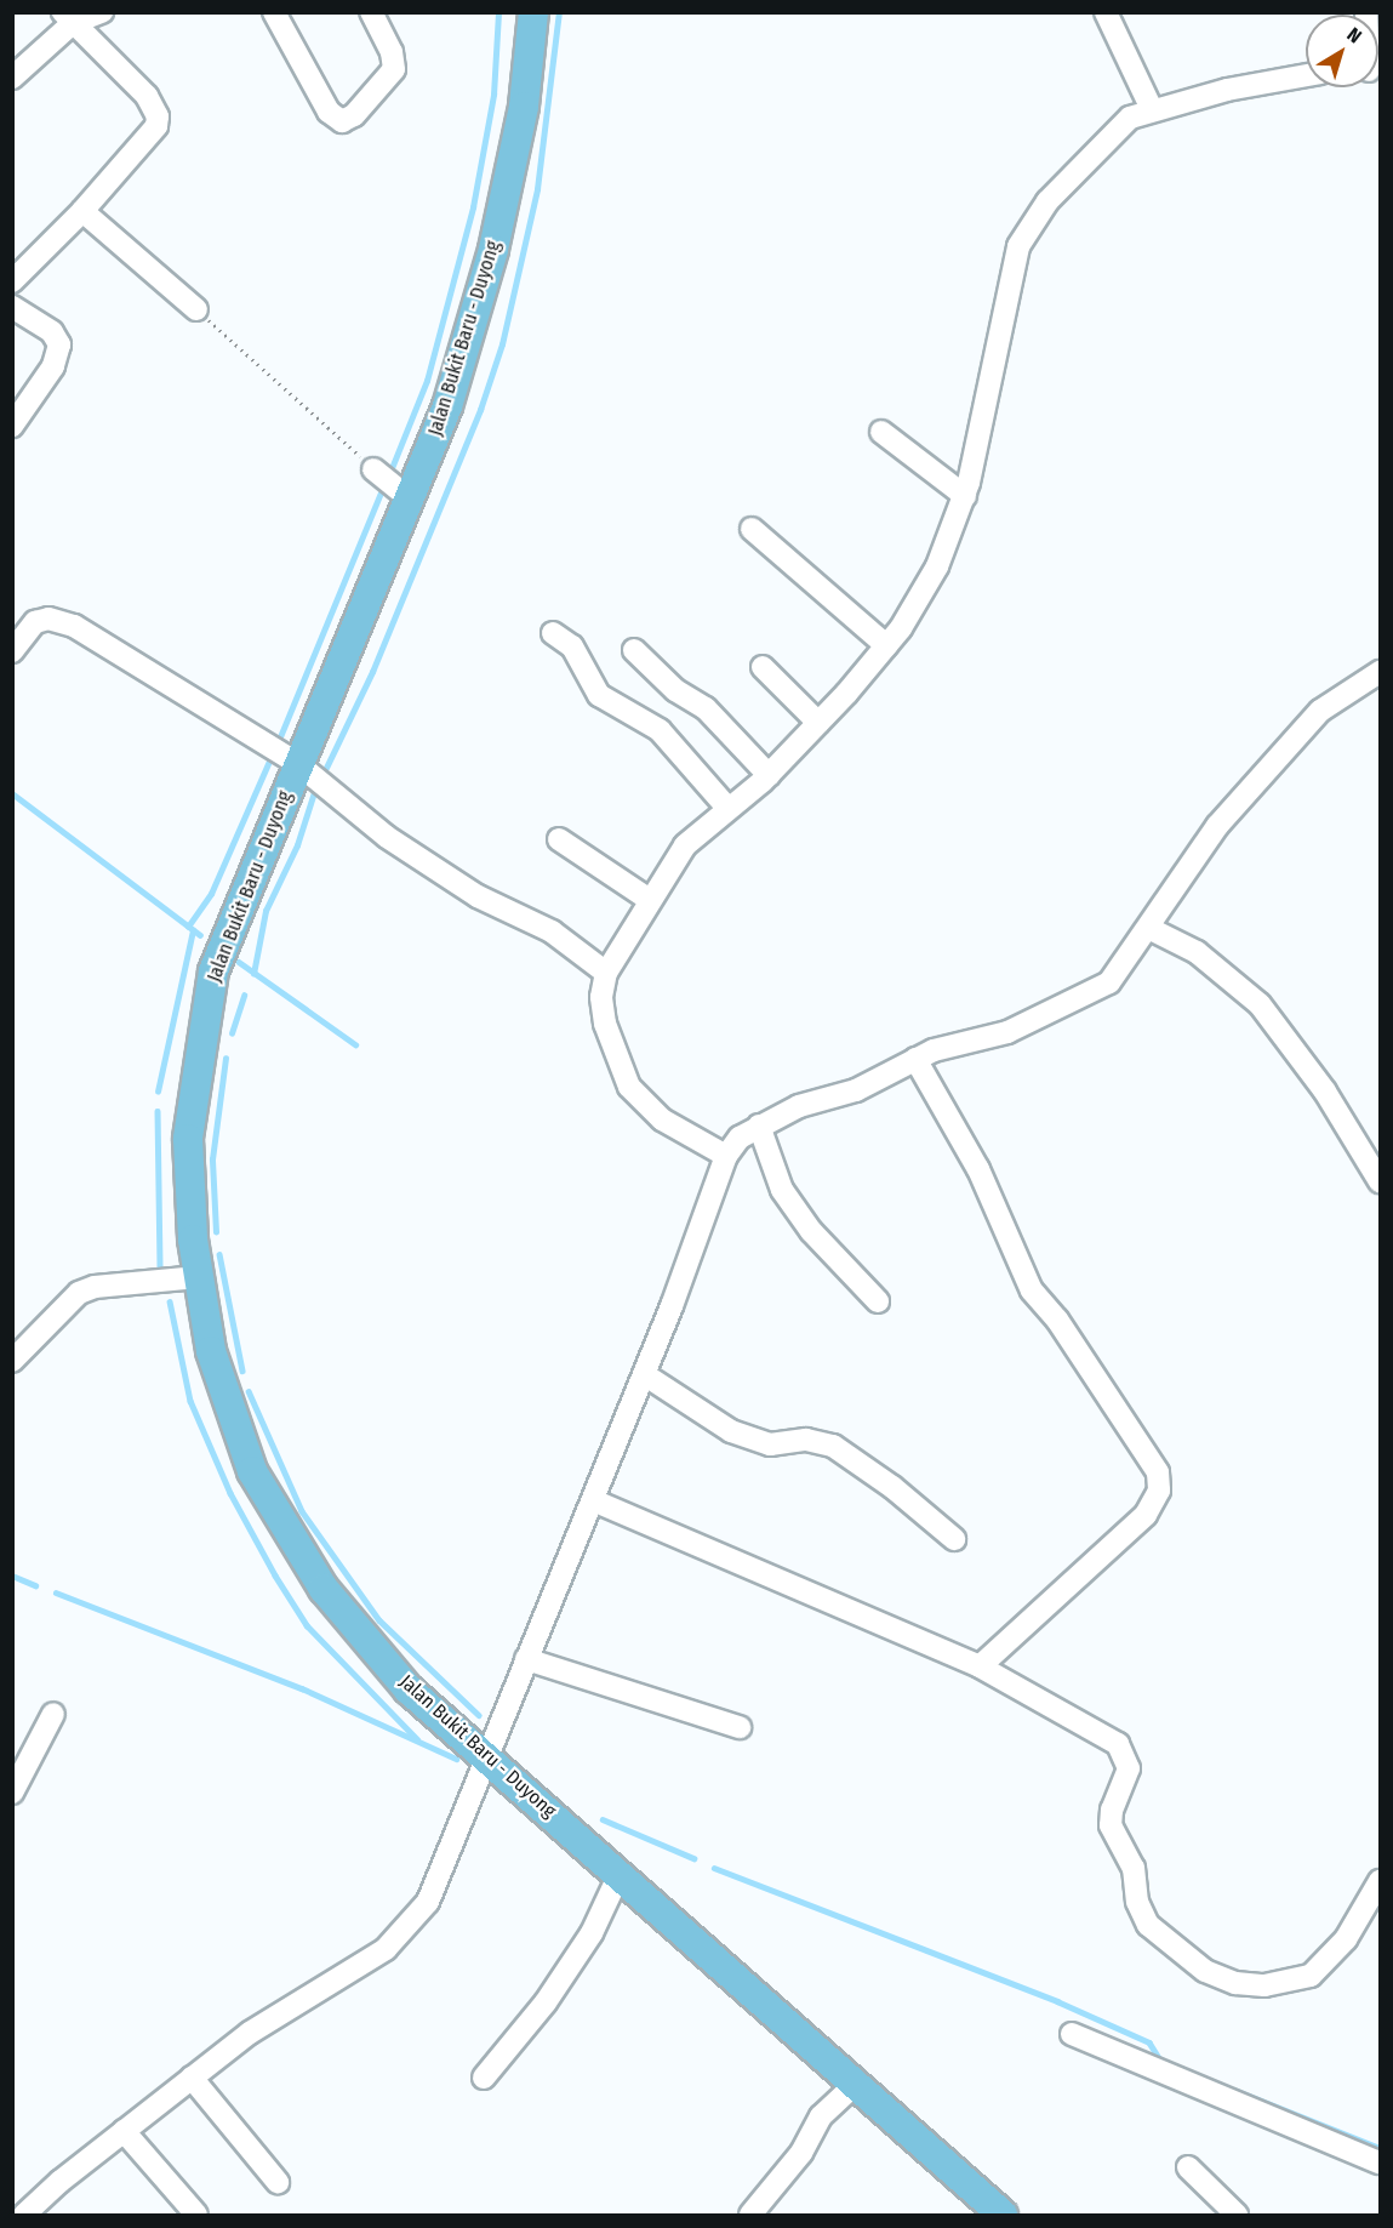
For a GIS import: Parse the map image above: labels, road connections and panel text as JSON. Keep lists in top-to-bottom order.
{
  "streets": {
    "main road": ["Jalan Bukit Baru - Duyong"]
  },
  "north": "top right"
}
